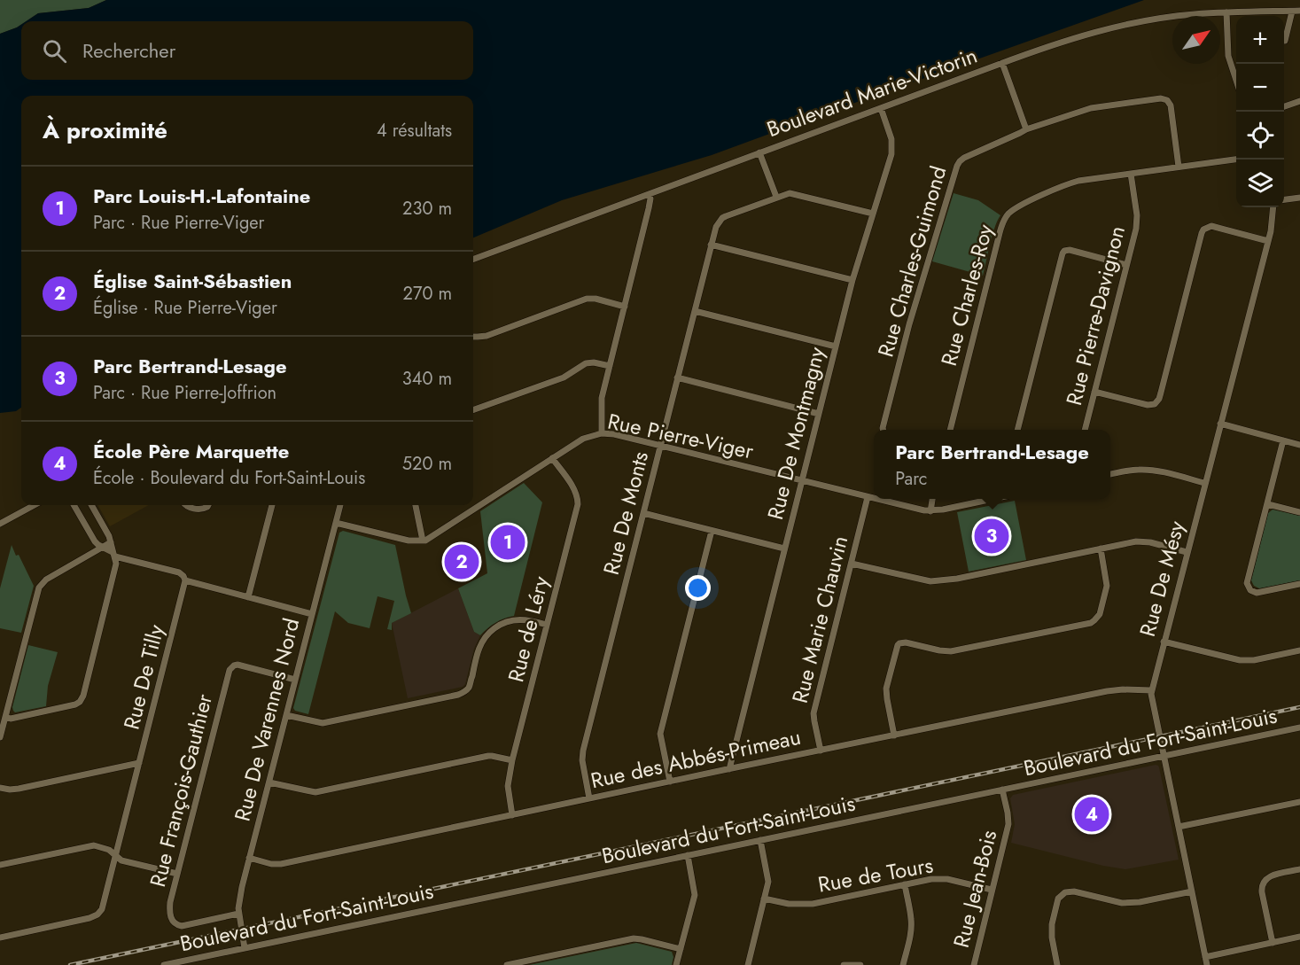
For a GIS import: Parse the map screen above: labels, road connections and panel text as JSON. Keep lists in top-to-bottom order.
{
  "streets": {
    "street": [
      "Boulevard Marie-Victorin",
      "Rue Charles-Guimond",
      "Rue Charles-Roy",
      "Rue Pierre-Davignon",
      "Rue De Montmagny",
      "Rue Pierre-Viger",
      "Rue De Monts",
      "Rue De Mésy",
      "Rue Marie Chauvin",
      "Rue de Léry",
      "Rue De Tilly",
      "Rue De Varennes Nord",
      "Boulevard du Fort-Saint-Louis",
      "Rue des Abbés-Primeau",
      "Rue François-Gauthier",
      "Rue de Tours",
      "Rue Jean-Bois"
    ]
  },
  "crossings": [
    ["Boulevard Marie-Victorin", "Rue De Montmagny"],
    ["Rue Charles-Guimond", "Rue Charles-Roy"],
    ["Rue Charles-Roy", "Rue Pierre-Davignon"],
    ["Rue De Montmagny", "Rue Pierre-Viger"],
    ["Rue De Montmagny", "Rue De Monts"],
    ["Rue De Montmagny", "Rue des Abbés-Primeau"],
    ["Rue Pierre-Viger", "Rue De Monts"],
    ["Rue Pierre-Viger", "Rue Marie Chauvin"],
    ["Rue Pierre-Viger", "Rue de Léry"],
    ["Rue De Monts", "Rue des Abbés-Primeau"],
    ["Rue De Mésy", "Boulevard du Fort-Saint-Louis"],
    ["Rue De Mésy", "Rue des Abbés-Primeau"],
    ["Rue Marie Chauvin", "Rue des Abbés-Primeau"],
    ["Rue de Léry", "Rue des Abbés-Primeau"],
    ["Rue De Varennes Nord", "Boulevard du Fort-Saint-Louis"],
    ["Rue De Varennes Nord", "Rue des Abbés-Primeau"],
    ["Rue De Varennes Nord", "Rue François-Gauthier"],
    ["Boulevard du Fort-Saint-Louis", "Rue Jean-Bois"],
    ["Rue de Tours", "Rue Jean-Bois"]
  ],
  "north": "top right",
  "page": {
    "map_buttons": ["+", "−"],
    "search": "Rechercher",
    "heading": ["À proximité", "4 résultats"],
    "list": [
      {
        "mark": "1",
        "name": "Parc Louis-H.-Lafontaine",
        "note": "Parc · Rue Pierre-Viger",
        "value": "230 m"
      },
      {
        "mark": "2",
        "name": "Église Saint-Sébastien",
        "note": "Église · Rue Pierre-Viger",
        "value": "270 m"
      },
      {
        "mark": "3",
        "name": "Parc Bertrand-Lesage",
        "note": "Parc · Rue Pierre-Joffrion",
        "value": "340 m"
      },
      {
        "mark": "4",
        "name": "École Père Marquette",
        "note": "École · Boulevard du Fort-Saint-Louis",
        "value": "520 m"
      }
    ],
    "popup": ["Parc Bertrand-Lesage", "Parc"],
    "pins": [
      "3",
      "1",
      "2",
      "4"
    ]
  }
}
